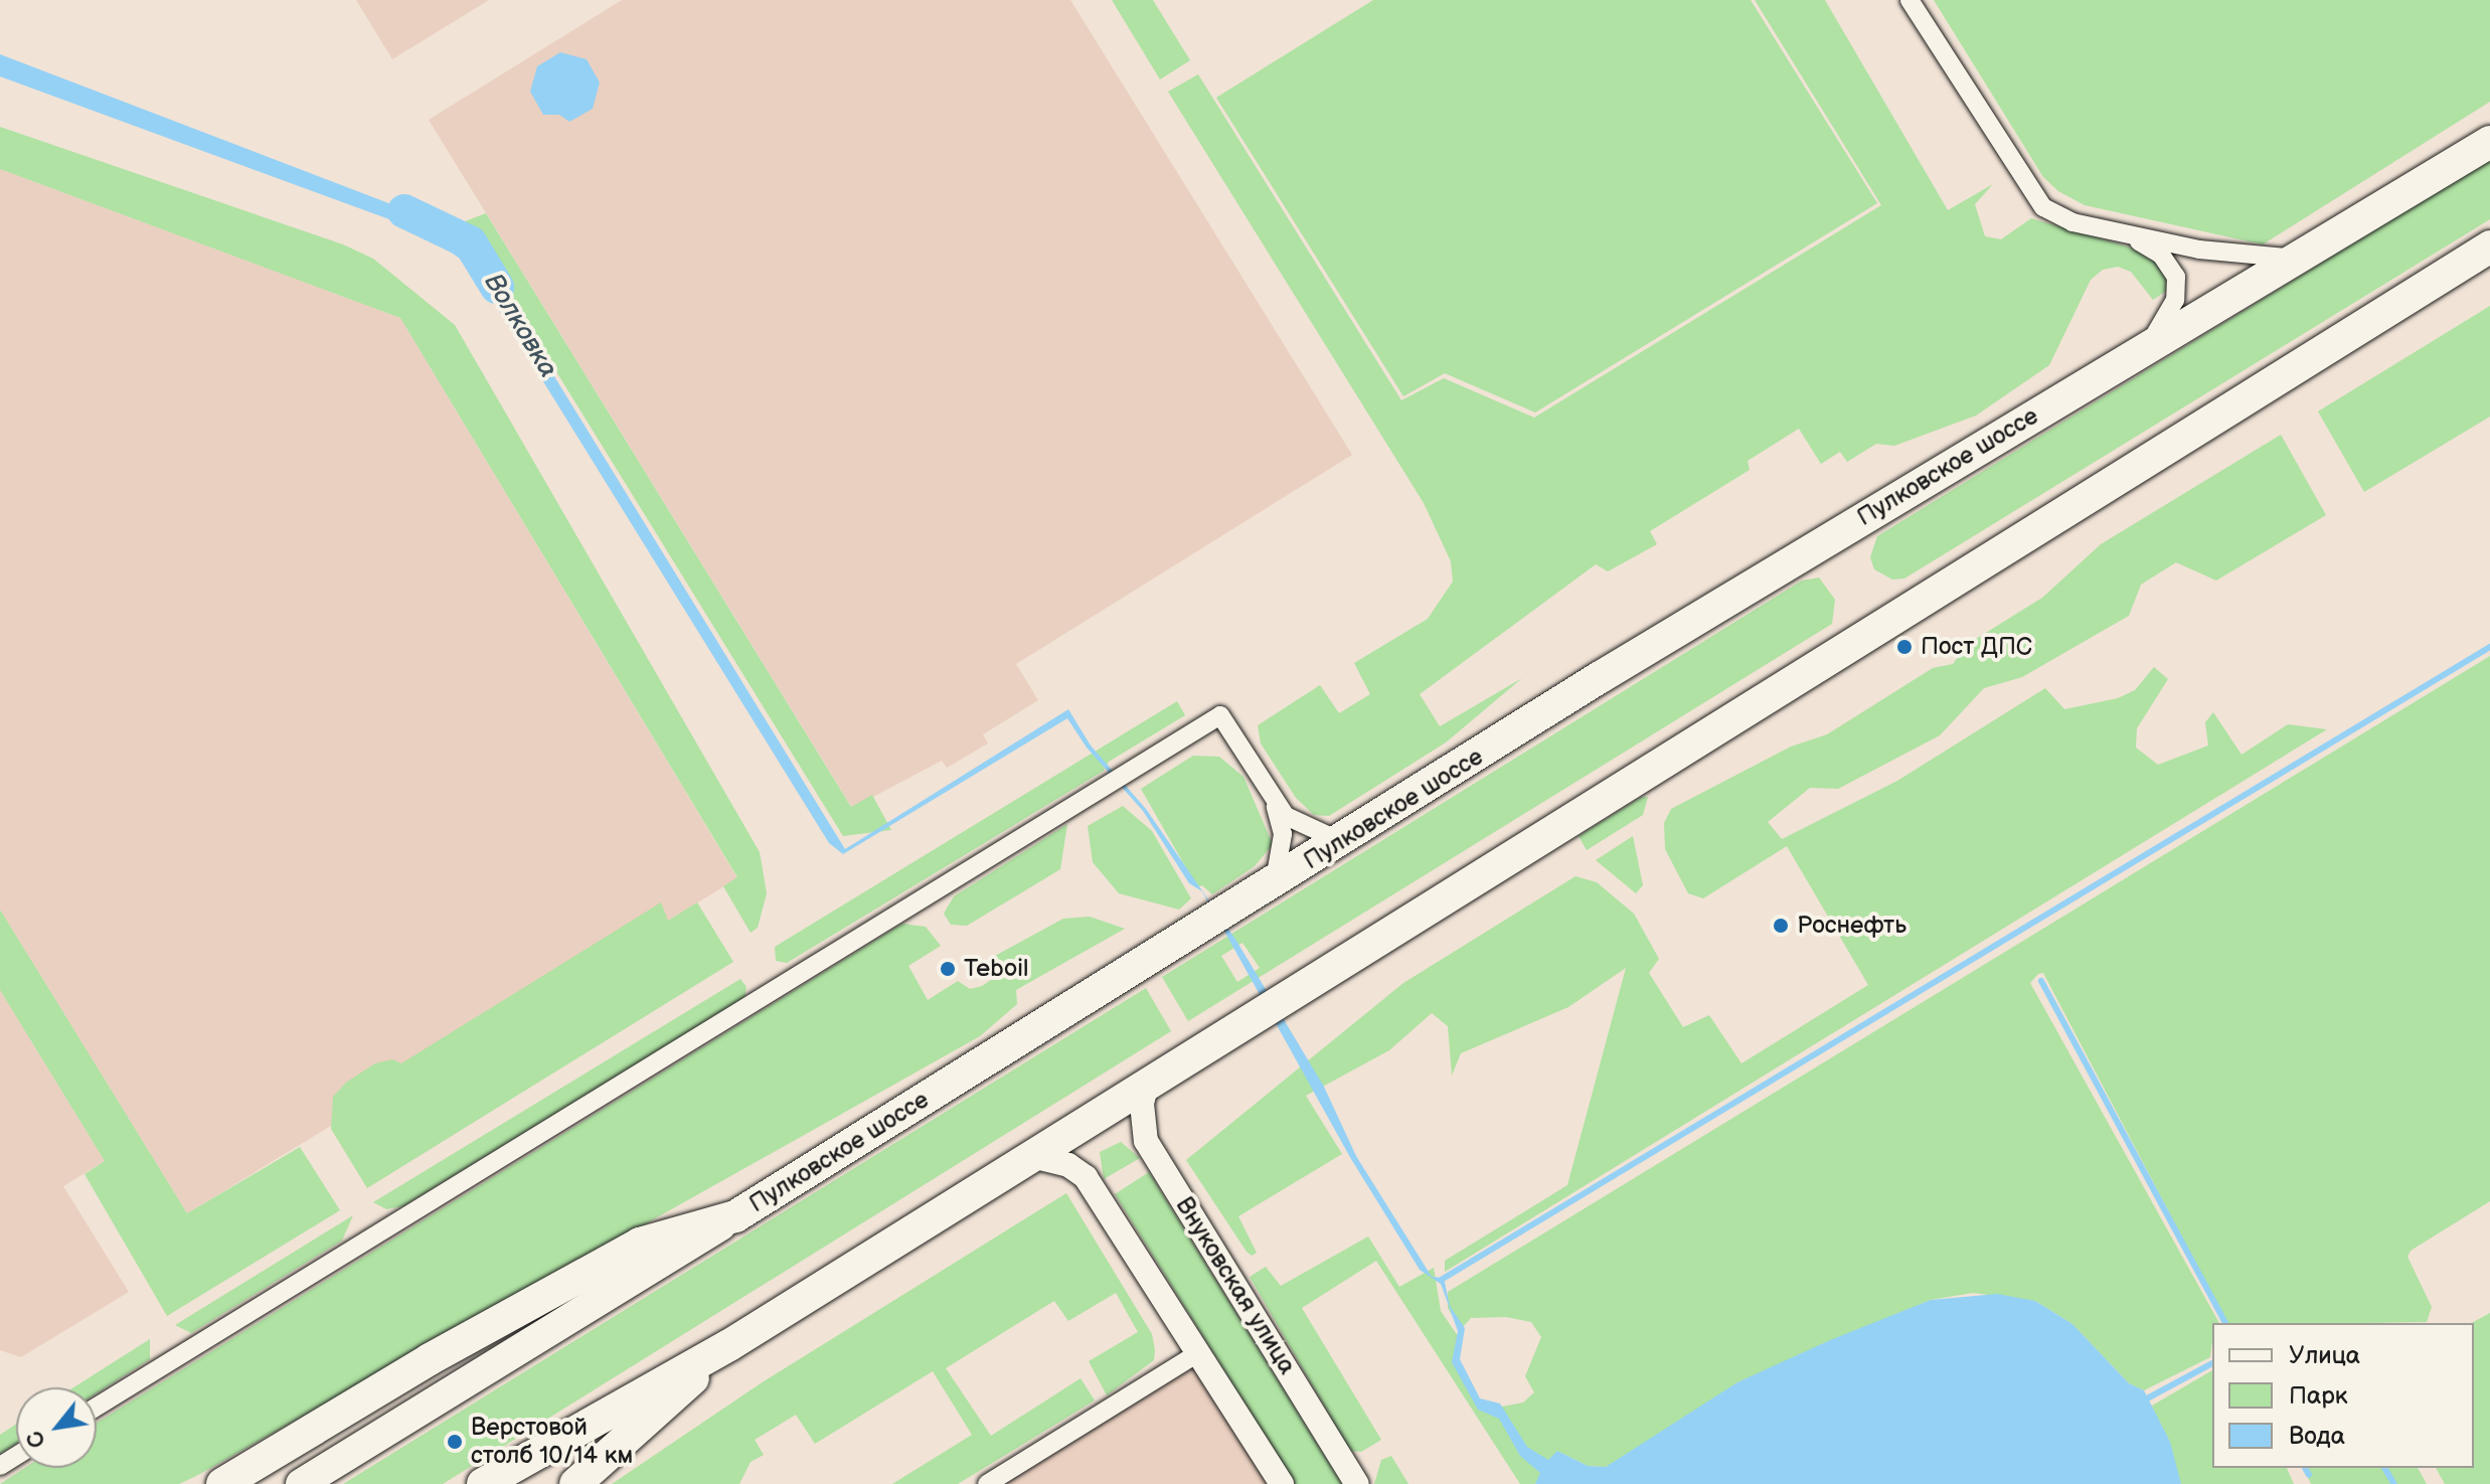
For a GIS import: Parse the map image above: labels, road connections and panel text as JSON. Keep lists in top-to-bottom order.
{
  "streets": {
    "highway": ["Пулковское шоссе"],
    "street": ["Внуковская улица"]
  },
  "water": ["Волковка"],
  "places": [
    "Пост ДПС",
    "Роснефть",
    "Teboil",
    "Верстовой столб 10/14 км"
  ],
  "legend": ["Улица", "Парк", "Вода"],
  "north": "bottom left"
}
